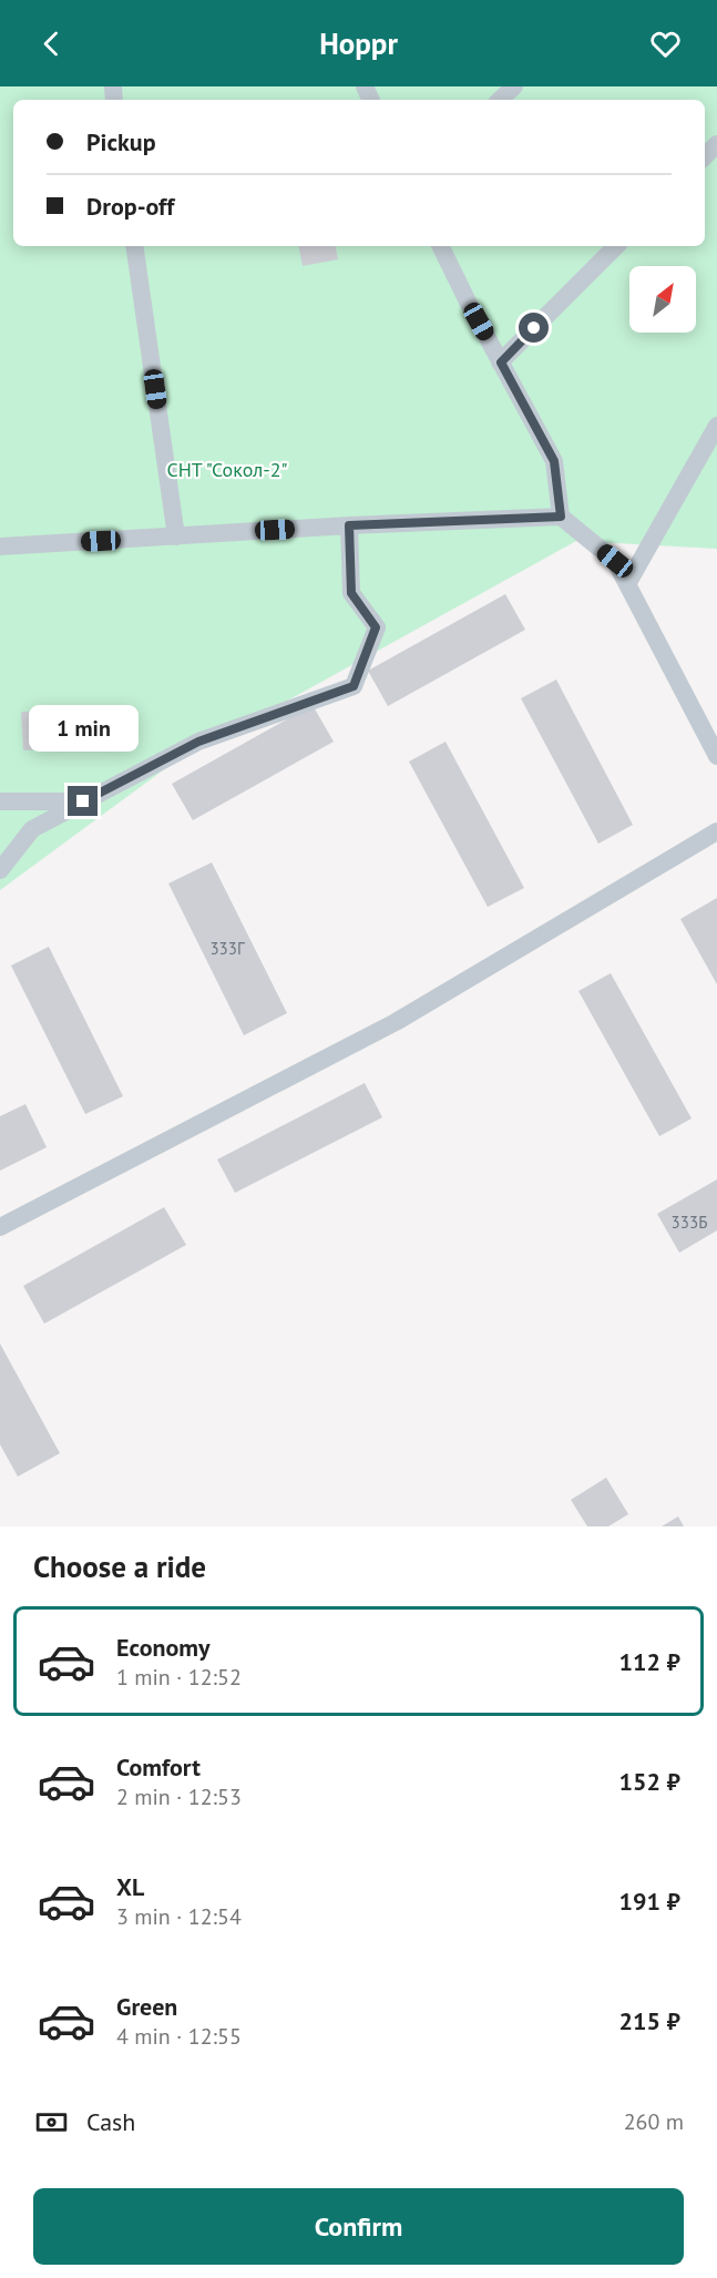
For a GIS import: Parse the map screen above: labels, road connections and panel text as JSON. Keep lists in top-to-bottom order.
{
  "parks": ["СНТ \"Сокол-2\""],
  "house_numbers": ["333Г", "333Б"],
  "north": "top right",
  "page": {
    "header": "Hoppr",
    "banner": ["Pickup", "Drop-off"],
    "bubble": "1 min",
    "heading": "Choose a ride",
    "list": [
      {
        "name": "Economy",
        "note": "1 min · 12:52",
        "value": "112 ₽"
      },
      {
        "name": "Comfort",
        "note": "2 min · 12:53",
        "value": "152 ₽"
      },
      {
        "name": "XL",
        "note": "3 min · 12:54",
        "value": "191 ₽"
      },
      {
        "name": "Green",
        "note": "4 min · 12:55",
        "value": "215 ₽"
      }
    ],
    "pay": ["Cash", "260 m"],
    "buttons": "Confirm"
  }
}
